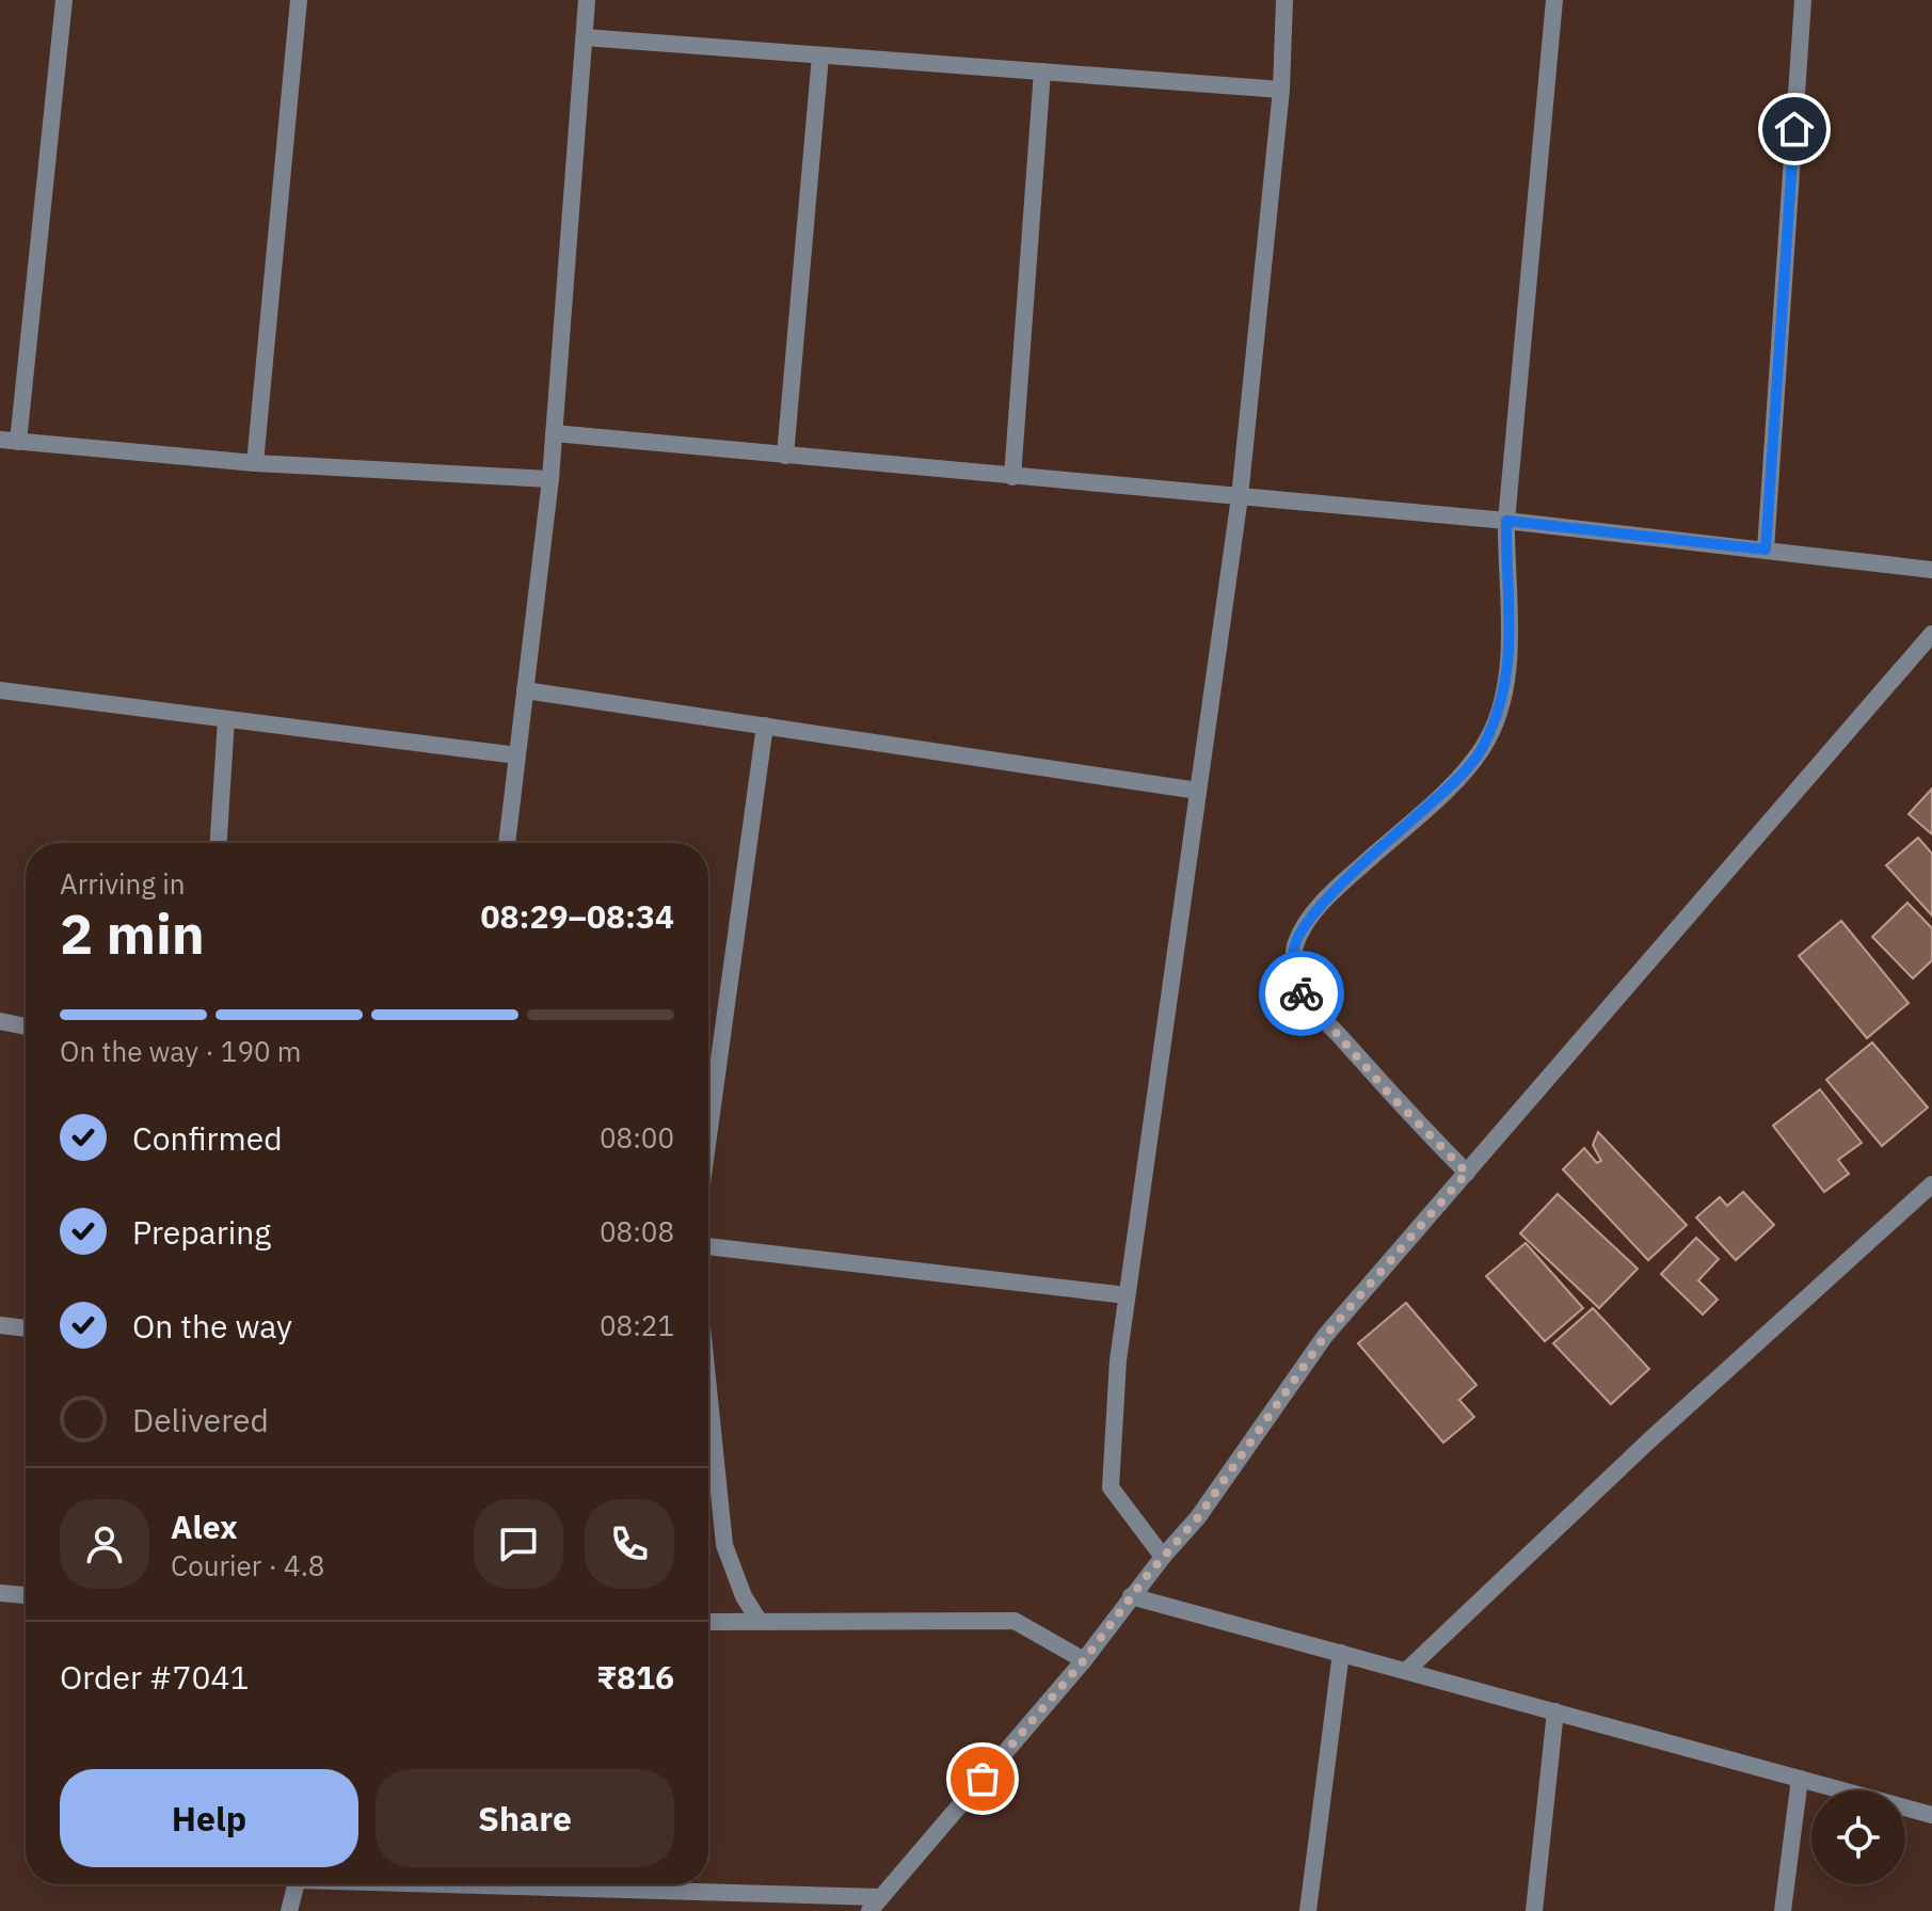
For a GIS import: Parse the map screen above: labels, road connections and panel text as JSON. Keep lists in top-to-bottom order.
{
  "page": {
    "heading": ["2 min", "Arriving in", "08:29–08:34"],
    "panel": [
      "Alex",
      "Courier · 4.8",
      "Order #7041",
      "₹816"
    ],
    "bar": "On the way · 190 m",
    "list": [
      ["Confirmed", "08:00"],
      ["Preparing", "08:08"],
      ["On the way", "08:21"],
      "Delivered"
    ],
    "buttons": ["Help", "Share"]
  }
}
